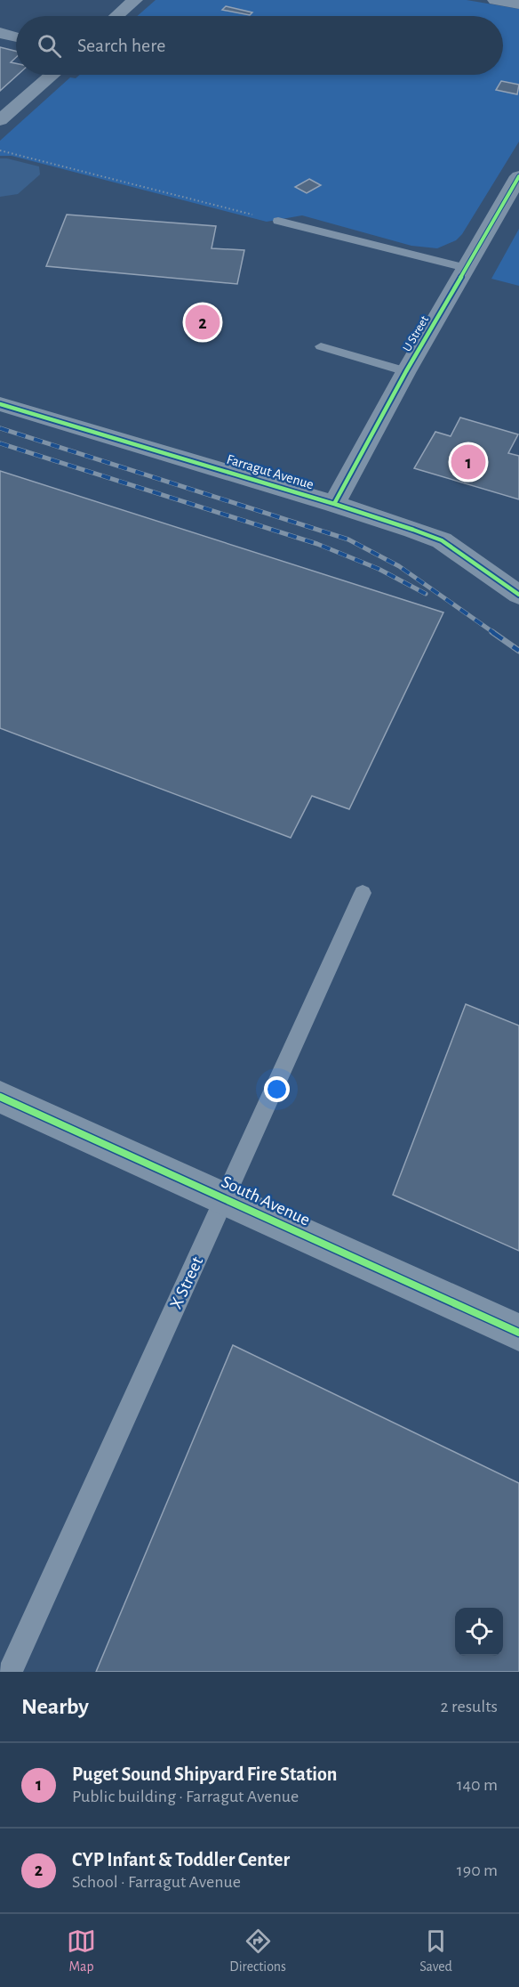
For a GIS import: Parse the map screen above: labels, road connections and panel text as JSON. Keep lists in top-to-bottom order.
{
  "streets": {
    "street": ["U Street", "Farragut Avenue", "South Avenue"],
    "lane": ["X Street"]
  },
  "crossings": [
    ["U Street", "Farragut Avenue"],
    ["South Avenue", "X Street"]
  ],
  "page": {
    "search": "Search here",
    "pins": ["2", "1"],
    "heading": ["Nearby", "2 results"],
    "list": [
      {
        "mark": "1",
        "name": "Puget Sound Shipyard Fire Station",
        "note": "Public building · Farragut Avenue",
        "value": "140 m"
      },
      {
        "mark": "2",
        "name": "CYP Infant & Toddler Center",
        "note": "School · Farragut Avenue",
        "value": "190 m"
      }
    ],
    "nav": ["Map", "Directions", "Saved"]
  }
}
